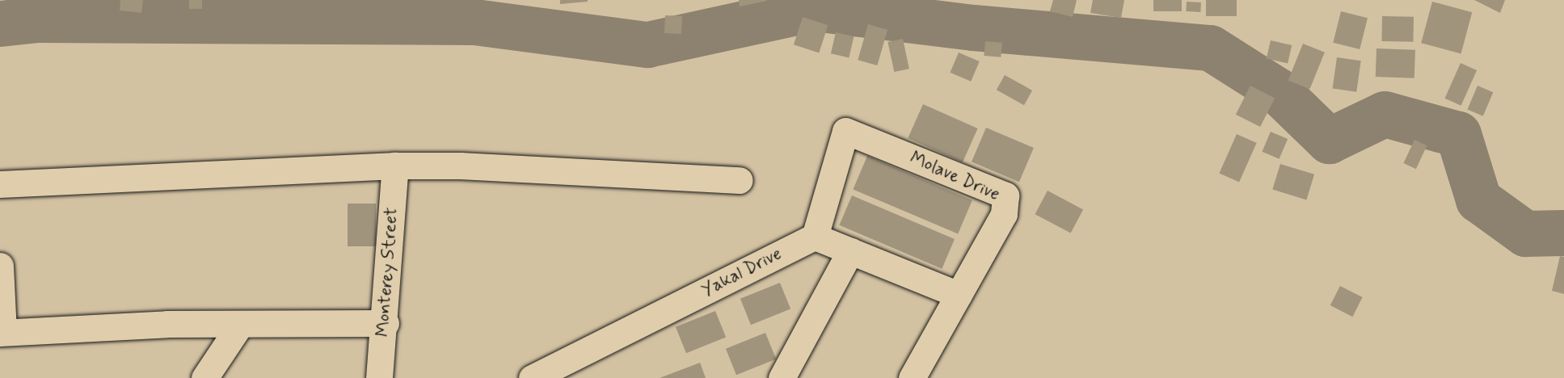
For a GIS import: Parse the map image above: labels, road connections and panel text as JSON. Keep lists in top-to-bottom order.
{
  "streets": {
    "street": ["Molave Drive", "Monterey Street", "Yakal Drive"]
  },
  "crossings": [
    ["Molave Drive", "Yakal Drive"]
  ]
}
